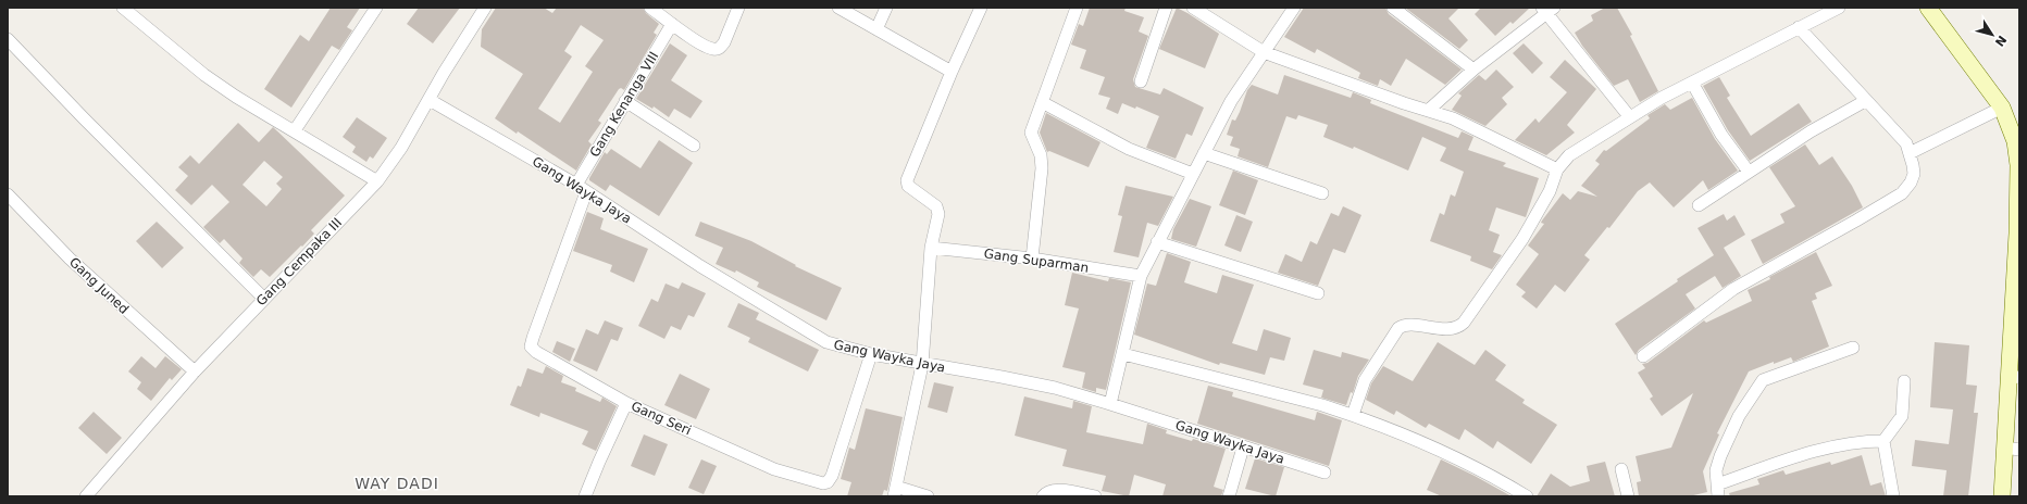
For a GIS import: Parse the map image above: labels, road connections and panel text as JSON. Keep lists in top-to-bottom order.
{
  "streets": {
    "street": [
      "Gang Kenanga VIII",
      "Gang Wayka Jaya",
      "Gang Suparman",
      "Gang Cempaka III",
      "Gang Juned",
      "Gang Seri"
    ]
  },
  "crossings": [
    ["Gang Kenanga VIII", "Gang Wayka Jaya"],
    ["Gang Kenanga VIII", "Gang Seri"],
    ["Gang Wayka Jaya", "Gang Cempaka III"],
    ["Gang Wayka Jaya", "Gang Seri"],
    ["Gang Cempaka III", "Gang Juned"]
  ],
  "districts": ["WAY DADI"],
  "north": "bottom right"
}
